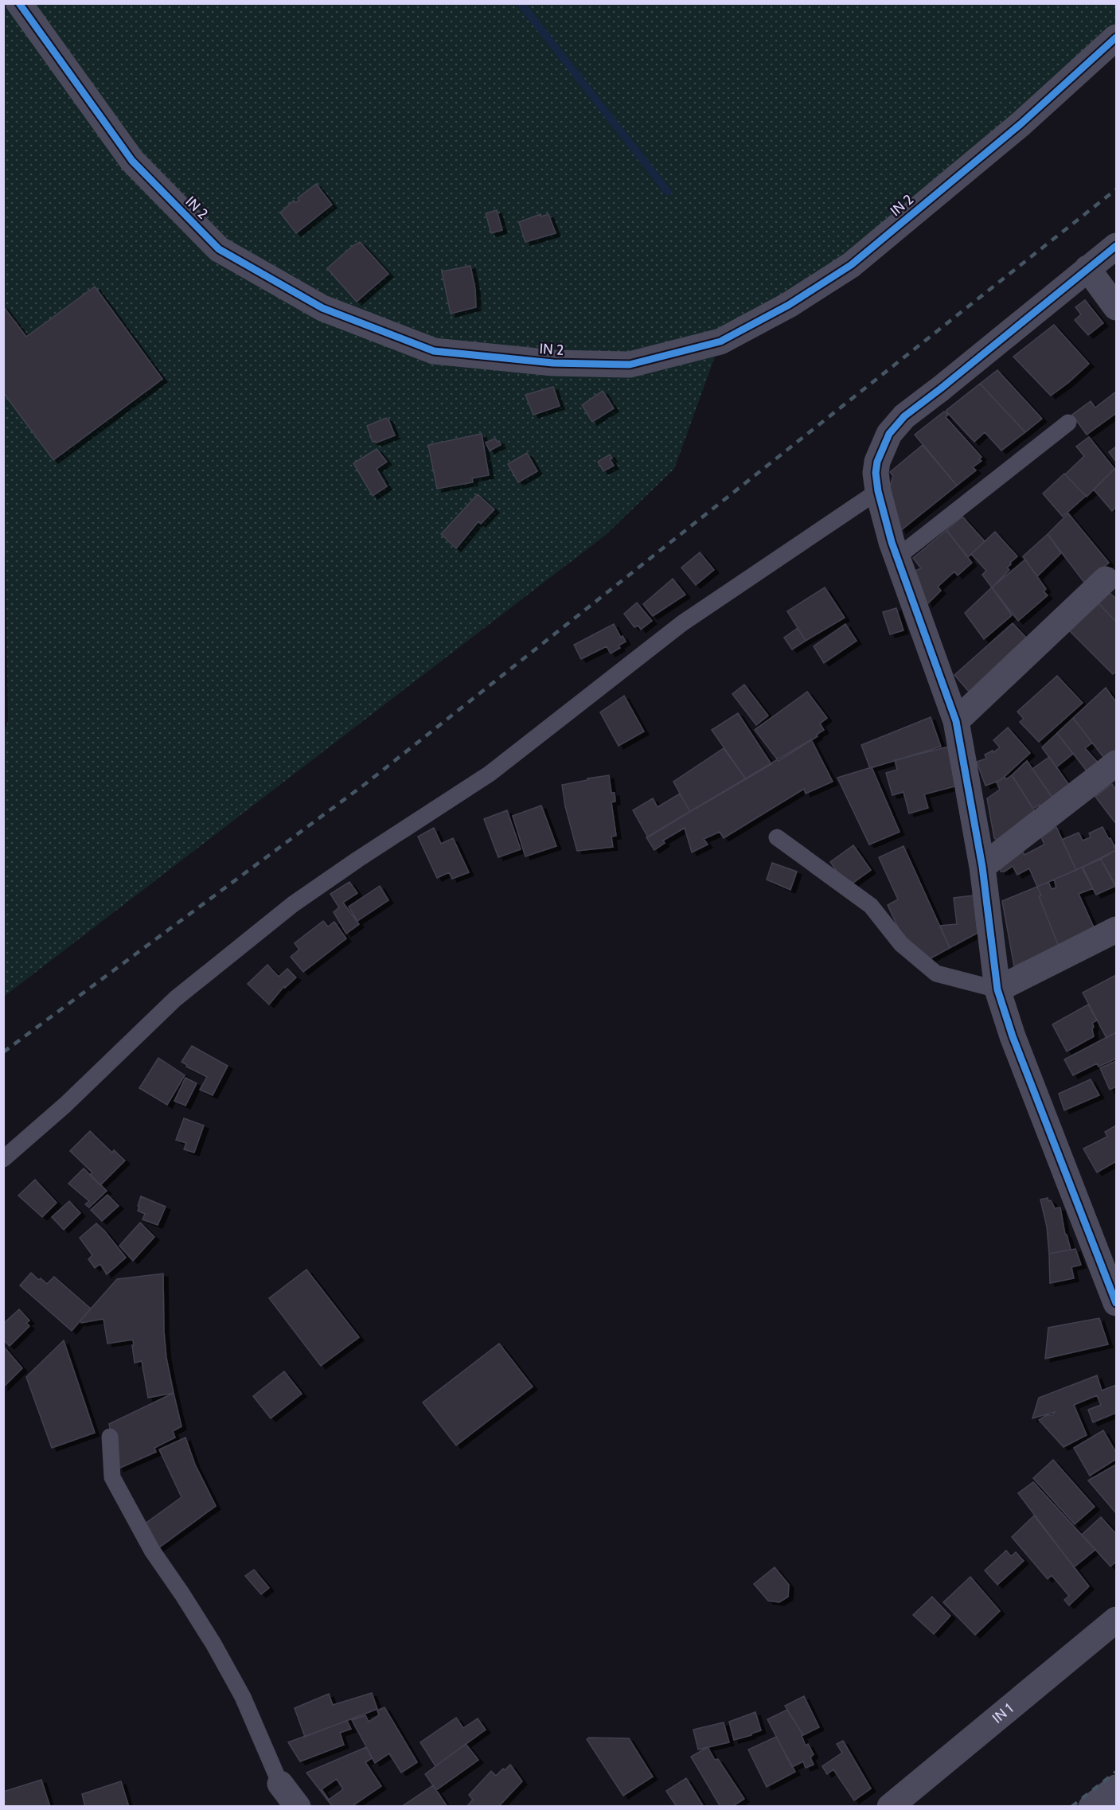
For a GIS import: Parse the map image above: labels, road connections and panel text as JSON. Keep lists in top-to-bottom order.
{
  "streets": {
    "street": ["IN 2", "IN 1"]
  }
}
